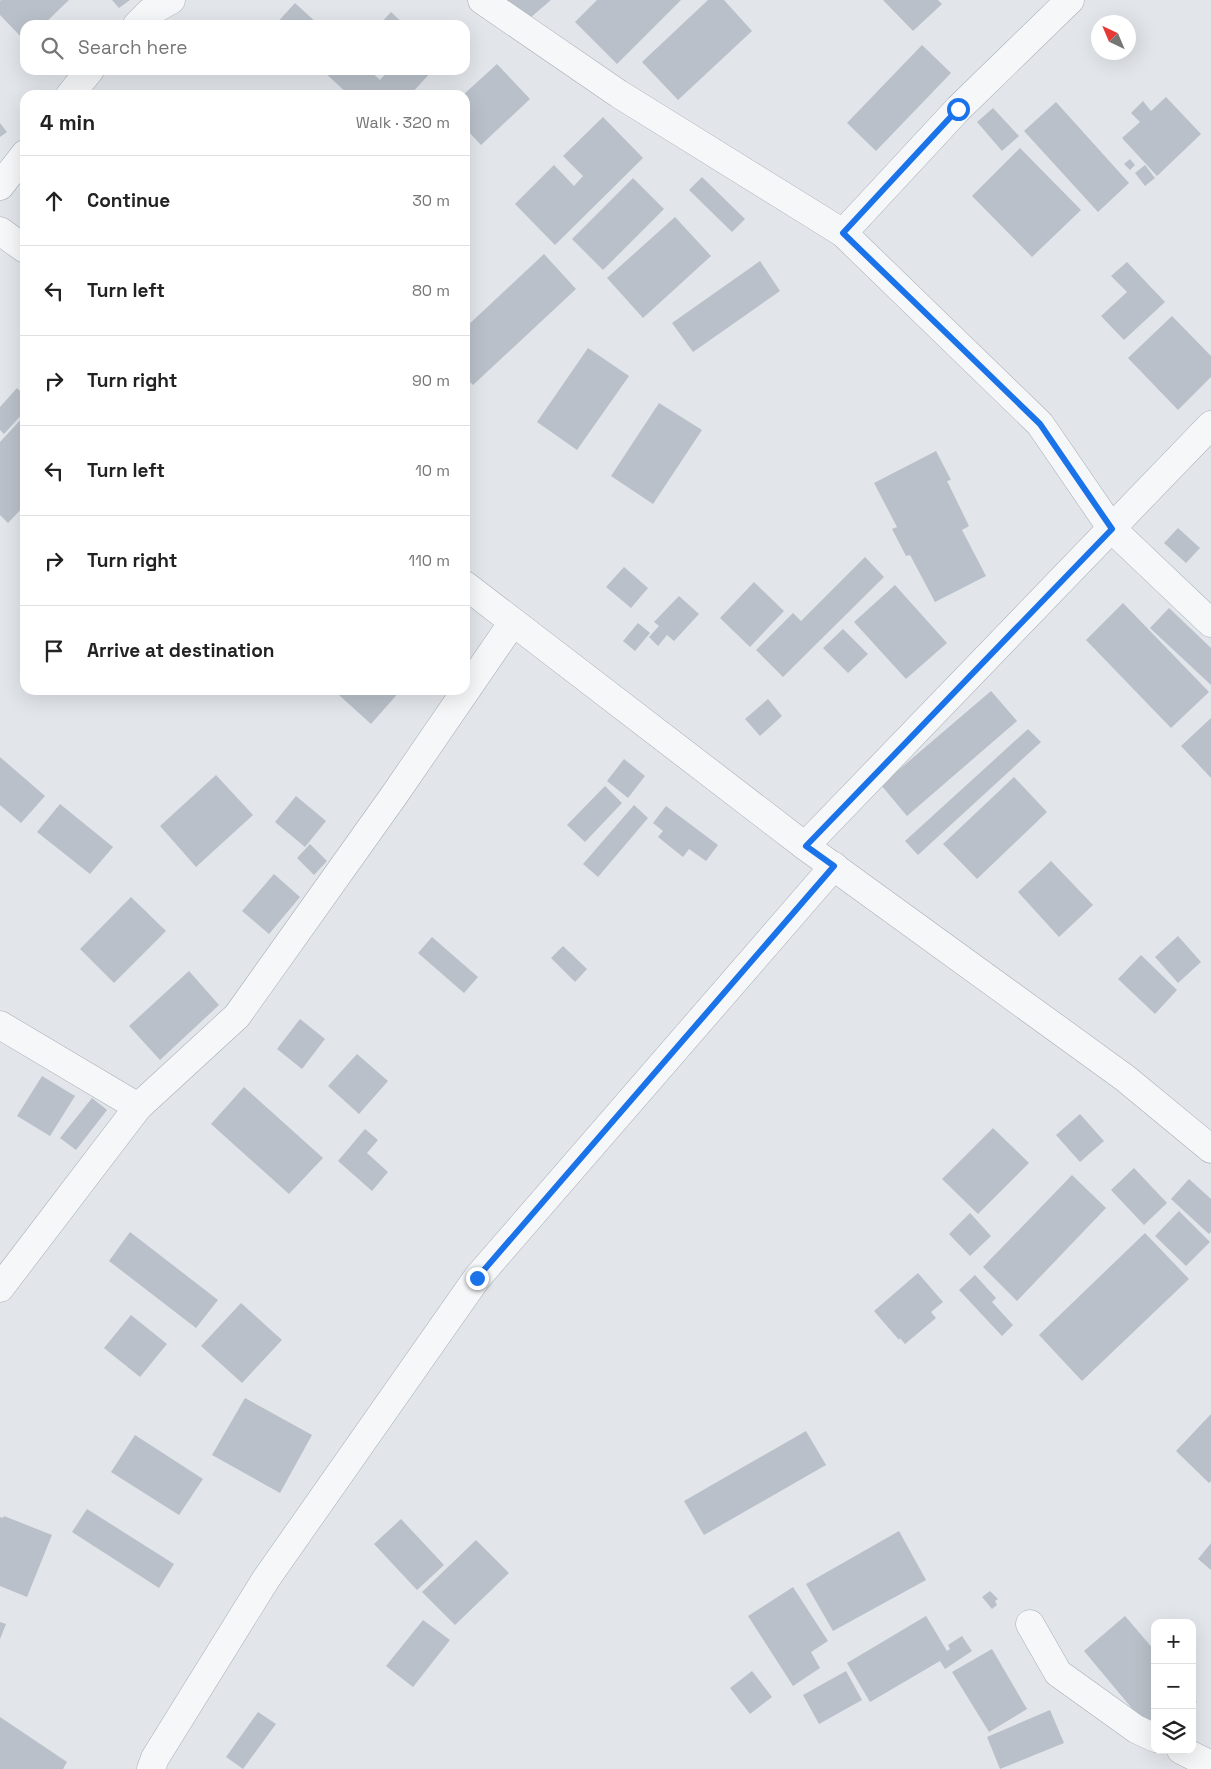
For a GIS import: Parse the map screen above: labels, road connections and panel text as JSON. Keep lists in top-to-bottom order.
{
  "north": "top left",
  "page": {
    "search": "Search here",
    "heading": ["4 min", "Walk · 320 m"],
    "list": [
      ["Continue", "30 m"],
      ["Turn left", "80 m"],
      ["Turn right", "90 m"],
      ["Turn left", "10 m"],
      ["Turn right", "110 m"],
      "Arrive at destination"
    ],
    "map_buttons": ["+", "−"]
  }
}
